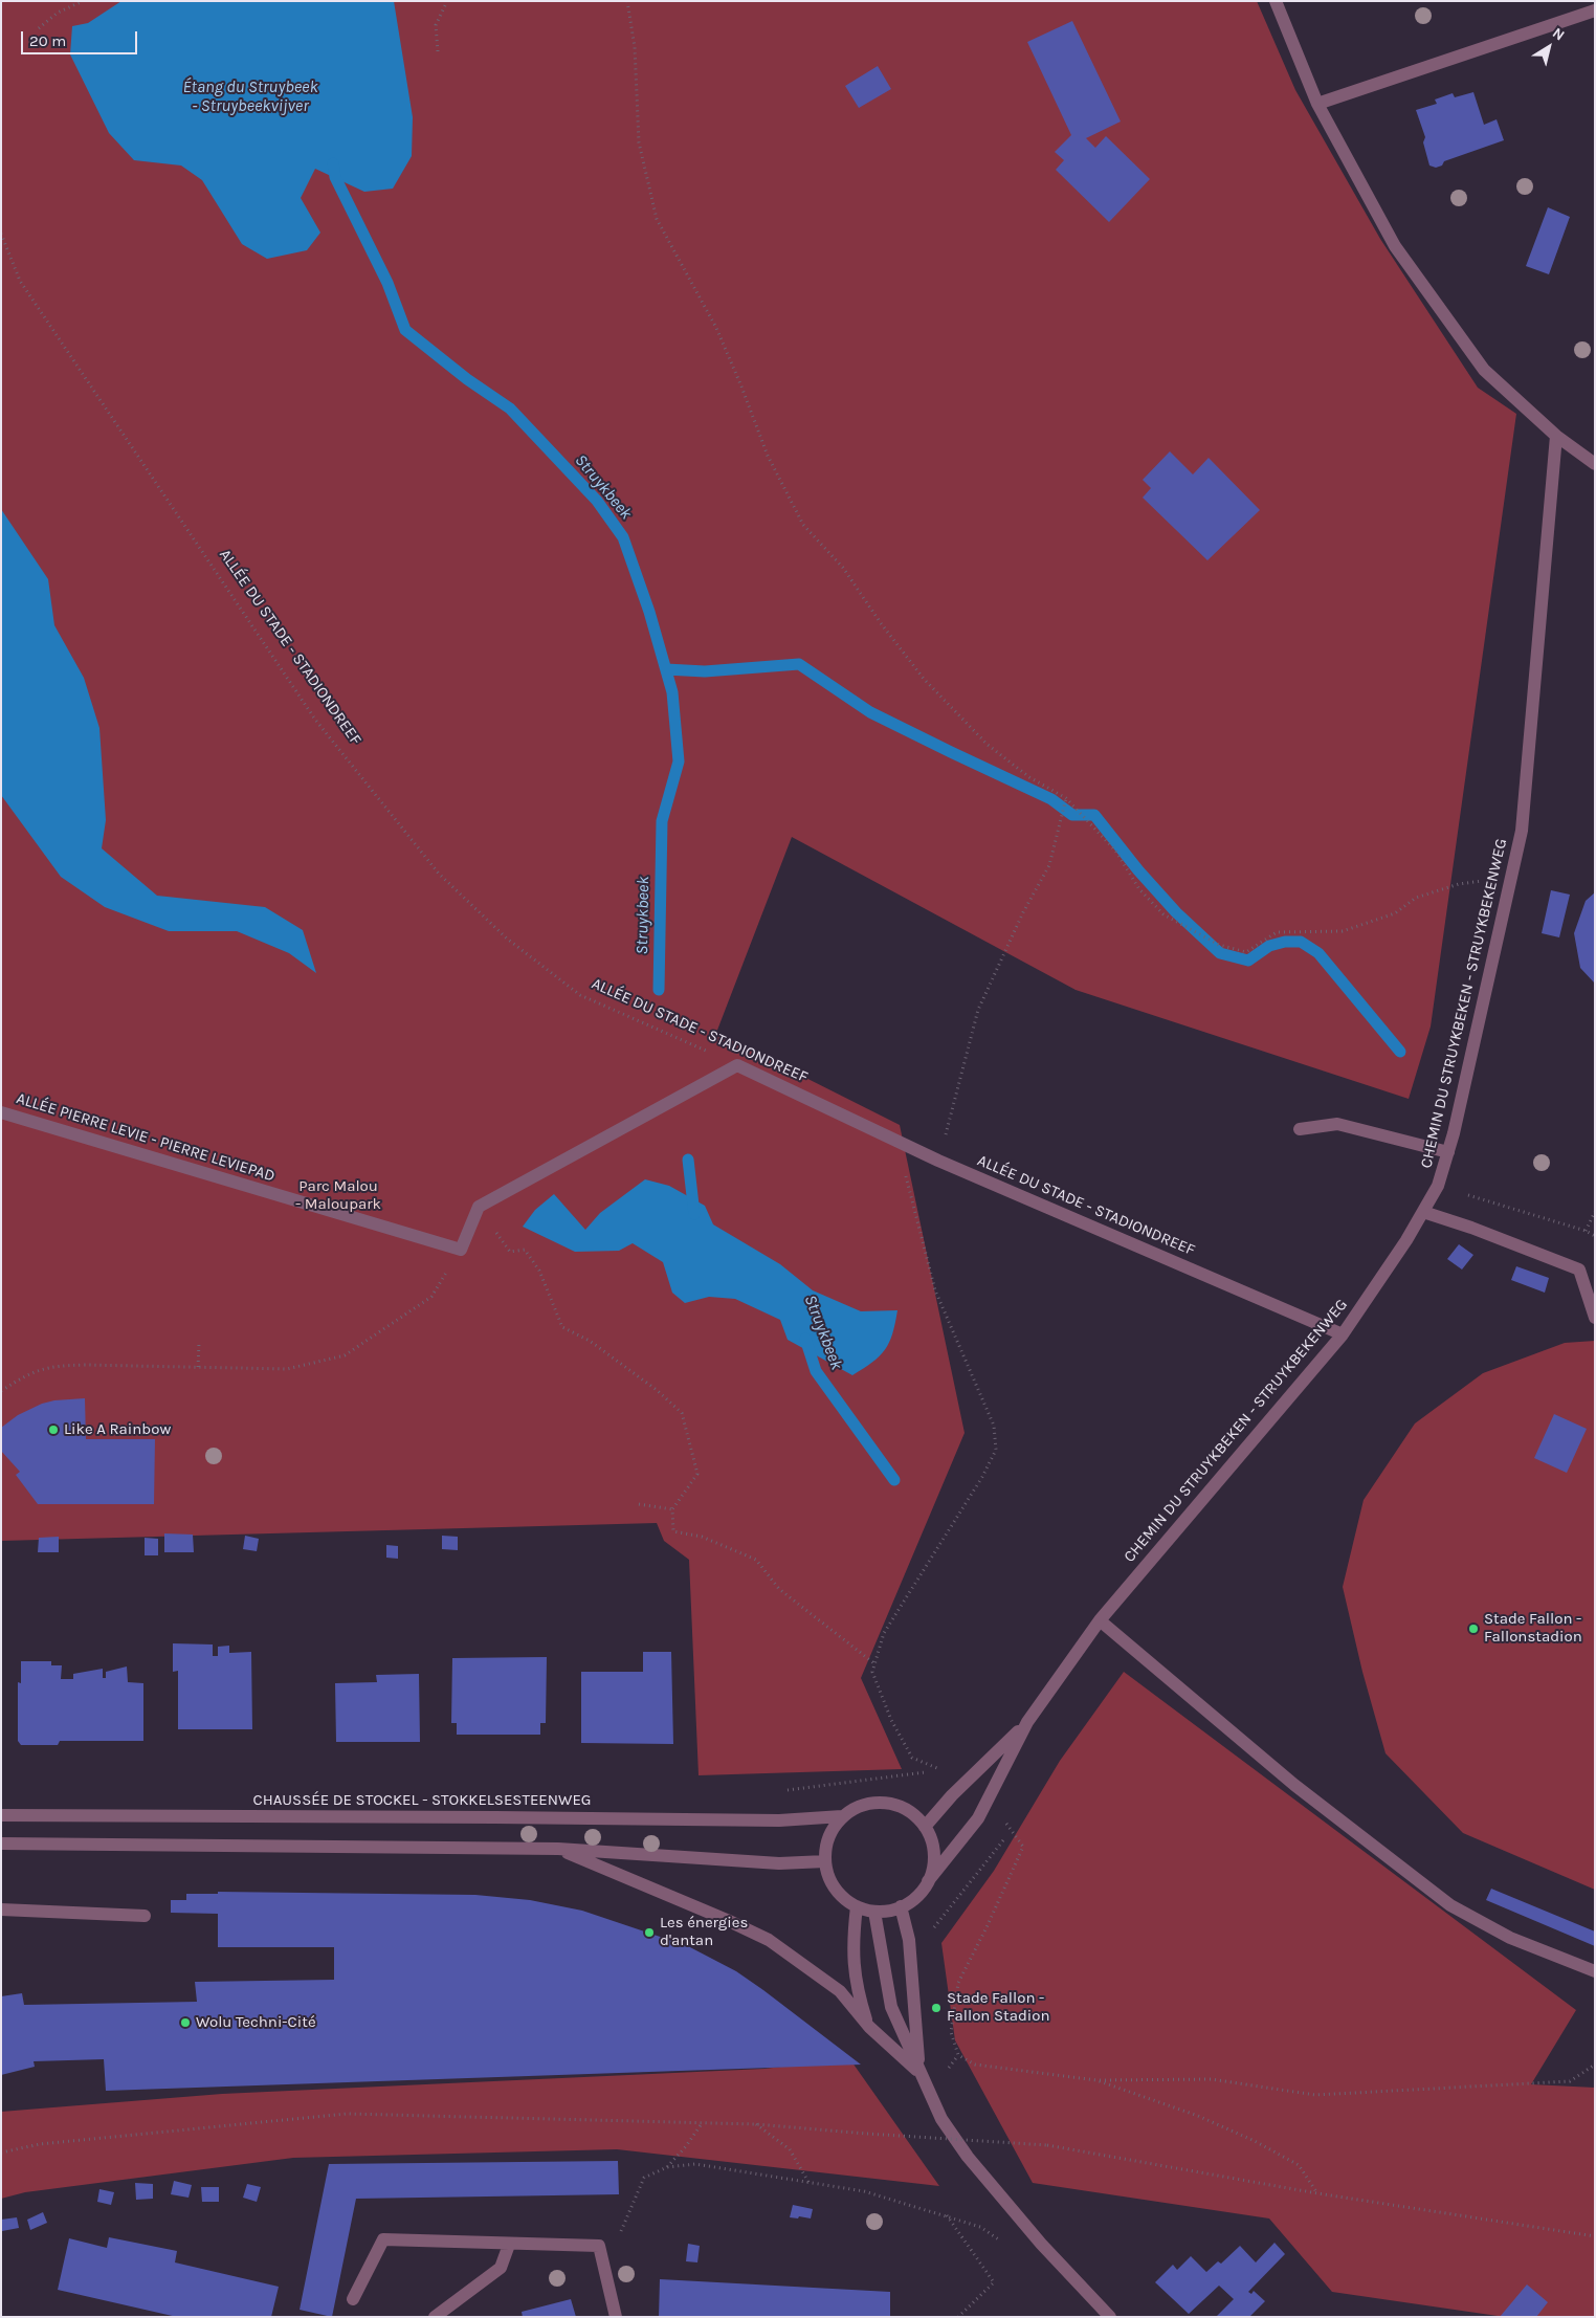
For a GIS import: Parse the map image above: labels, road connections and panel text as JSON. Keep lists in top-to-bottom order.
{
  "streets": {
    "street": [
      "ALLÉE DU STADE - STADIONDREEF",
      "CHEMIN DU STRUYKBEKEN - STRUYKBEKENWEG",
      "ALLÉE PIERRE LEVIE - PIERRE LEVIEPAD",
      "CHAUSSÉE DE STOCKEL - STOKKELSESTEENWEG"
    ]
  },
  "crossings": [
    ["ALLÉE DU STADE - STADIONDREEF", "CHEMIN DU STRUYKBEKEN - STRUYKBEKENWEG"],
    ["CHEMIN DU STRUYKBEKEN - STRUYKBEKENWEG", "CHAUSSÉE DE STOCKEL - STOKKELSESTEENWEG"]
  ],
  "water": ["Étang du Struybeek - Struybeekvijver", "Struykbeek"],
  "parks": ["Parc Malou - Maloupark"],
  "places": [
    "Like A Rainbow",
    "Stade Fallon - Fallonstadion",
    "Les énergies d'antan",
    "Stade Fallon - Fallon Stadion",
    "Wolu Techni-Cité"
  ],
  "scale_bar": "20 m",
  "north": "top right"
}
